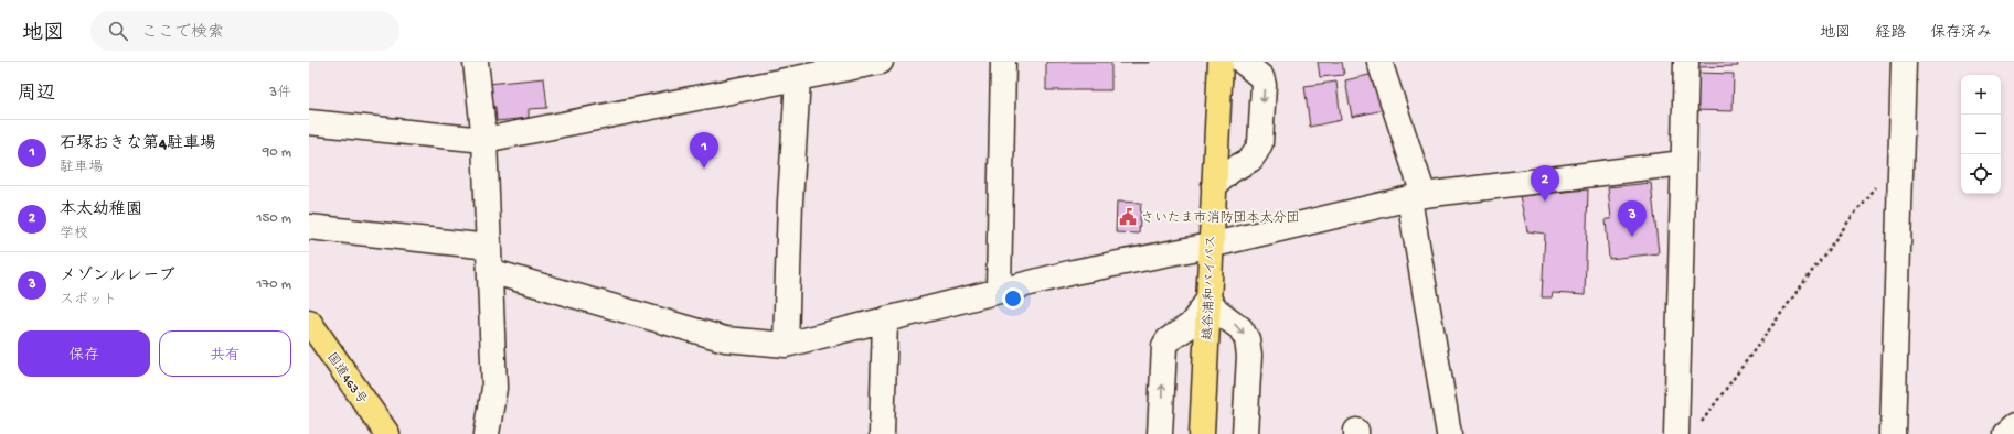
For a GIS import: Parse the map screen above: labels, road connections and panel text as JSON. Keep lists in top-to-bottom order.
{
  "streets": {
    "highway": ["越谷浦和バイパス", "国道463号"]
  },
  "places": {
    "public building": ["さいたま市消防団本太分団"]
  },
  "page": {
    "header": "地図",
    "search": "ここで検索",
    "nav": ["地図", "経路", "保存済み"],
    "heading": ["周辺", "3件"],
    "map_buttons": ["+", "−"],
    "list": [
      {
        "mark": "1",
        "name": "石塚おきな第4駐車場",
        "note": "駐車場",
        "value": "90 m"
      },
      {
        "mark": "2",
        "name": "本太幼稚園",
        "note": "学校",
        "value": "150 m"
      },
      {
        "mark": "3",
        "name": "メゾンルレーブ",
        "note": "スポット",
        "value": "170 m"
      }
    ],
    "pins": ["1", "2", "3"],
    "buttons": ["保存", "共有"]
  }
}
